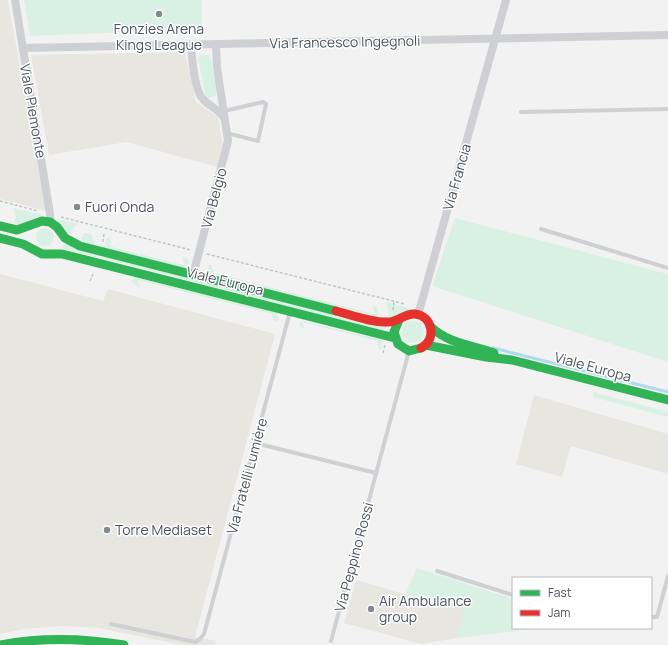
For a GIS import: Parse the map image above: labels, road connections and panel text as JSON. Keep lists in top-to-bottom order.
{
  "streets": {
    "main road": ["Viale Europa"],
    "street": [
      "Via Francesco Ingegnoli",
      "Viale Piemonte",
      "Via Francia",
      "Via Belgio"
    ],
    "lane": ["Via Fratelli Lumière", "Via Peppino Rossi"]
  },
  "crossings": [
    ["Via Francesco Ingegnoli", "Viale Piemonte"],
    ["Via Francesco Ingegnoli", "Via Francia"],
    ["Via Francesco Ingegnoli", "Via Belgio"],
    ["Viale Piemonte", "Viale Europa"],
    ["Via Francia", "Viale Europa"],
    ["Via Francia", "Via Peppino Rossi"],
    ["Via Belgio", "Viale Europa"],
    ["Viale Europa", "Via Fratelli Lumière"],
    ["Viale Europa", "Via Peppino Rossi"]
  ],
  "places": [
    "Fonzies Arena Kings League",
    "Fuori Onda",
    "Torre Mediaset",
    "Air Ambulance group"
  ],
  "legend": ["Fast", "Jam"]
}
